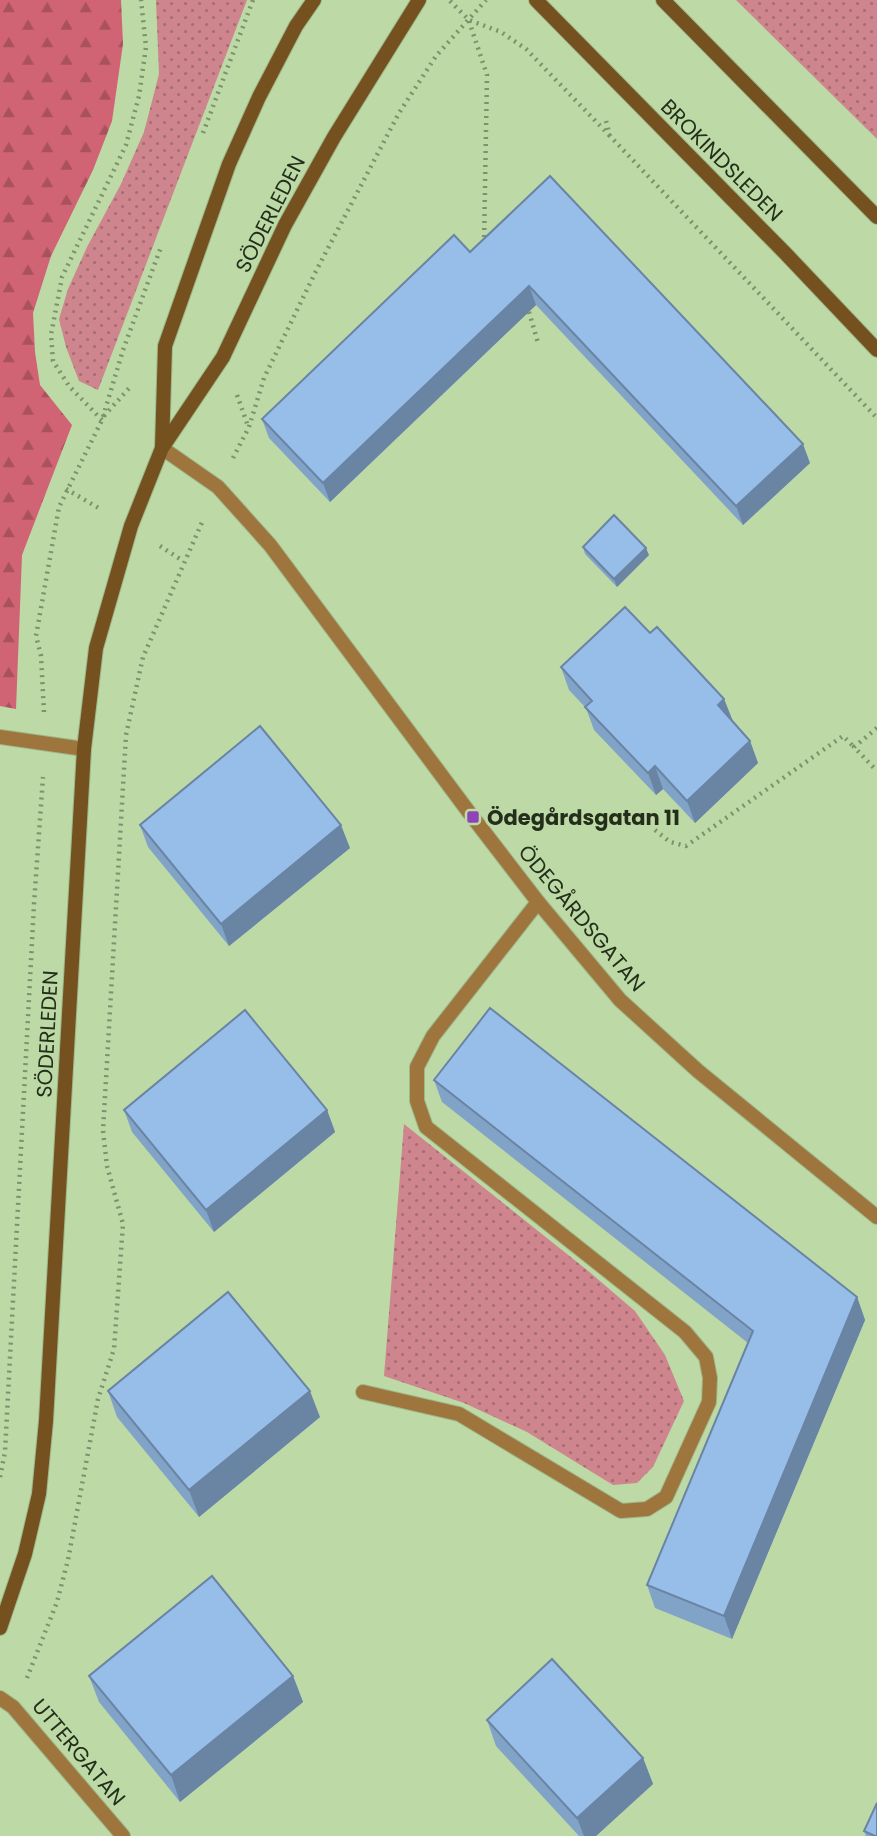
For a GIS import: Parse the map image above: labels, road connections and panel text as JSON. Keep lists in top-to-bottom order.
{
  "streets": {
    "main road": ["BROKINDSLEDEN", "SÖDERLEDEN"],
    "street": ["ÖDEGÅRDSGATAN", "UTTERGATAN"]
  },
  "crossings": [
    ["SÖDERLEDEN", "ÖDEGÅRDSGATAN"]
  ],
  "places": {
    "transit": ["Ödegårdsgatan 11"]
  }
}
